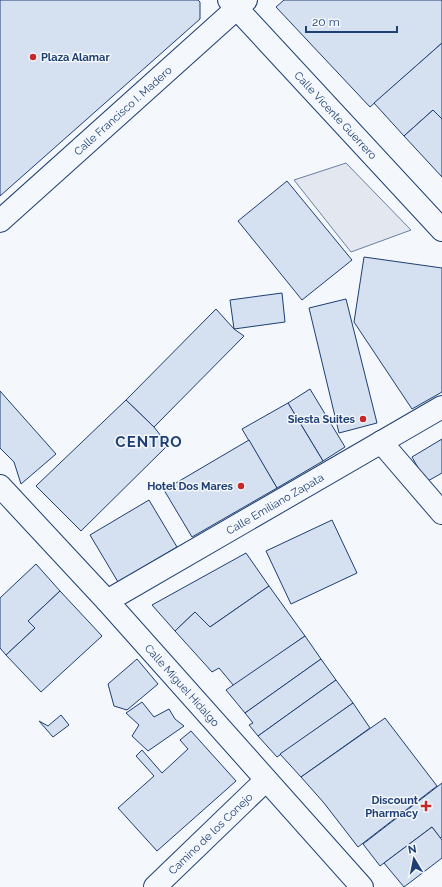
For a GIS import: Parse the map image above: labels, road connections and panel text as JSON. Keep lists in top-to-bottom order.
{
  "streets": {
    "street": [
      "Calle Francisco I. Madero",
      "Calle Vicente Guerrero",
      "Calle Emiliano Zapata",
      "Calle Miguel Hidalgo",
      "Camino de los Conejo"
    ]
  },
  "crossings": [
    ["Calle Francisco I. Madero", "Calle Vicente Guerrero"],
    ["Calle Emiliano Zapata", "Calle Miguel Hidalgo"],
    ["Calle Miguel Hidalgo", "Camino de los Conejo"]
  ],
  "districts": ["CENTRO"],
  "places": {
    "other": ["Plaza Alamar", "Siesta Suites", "Hotel Dos Mares"],
    "health": ["Discount Pharmacy"]
  },
  "scale_bar": "20 m",
  "north": "top"
}
